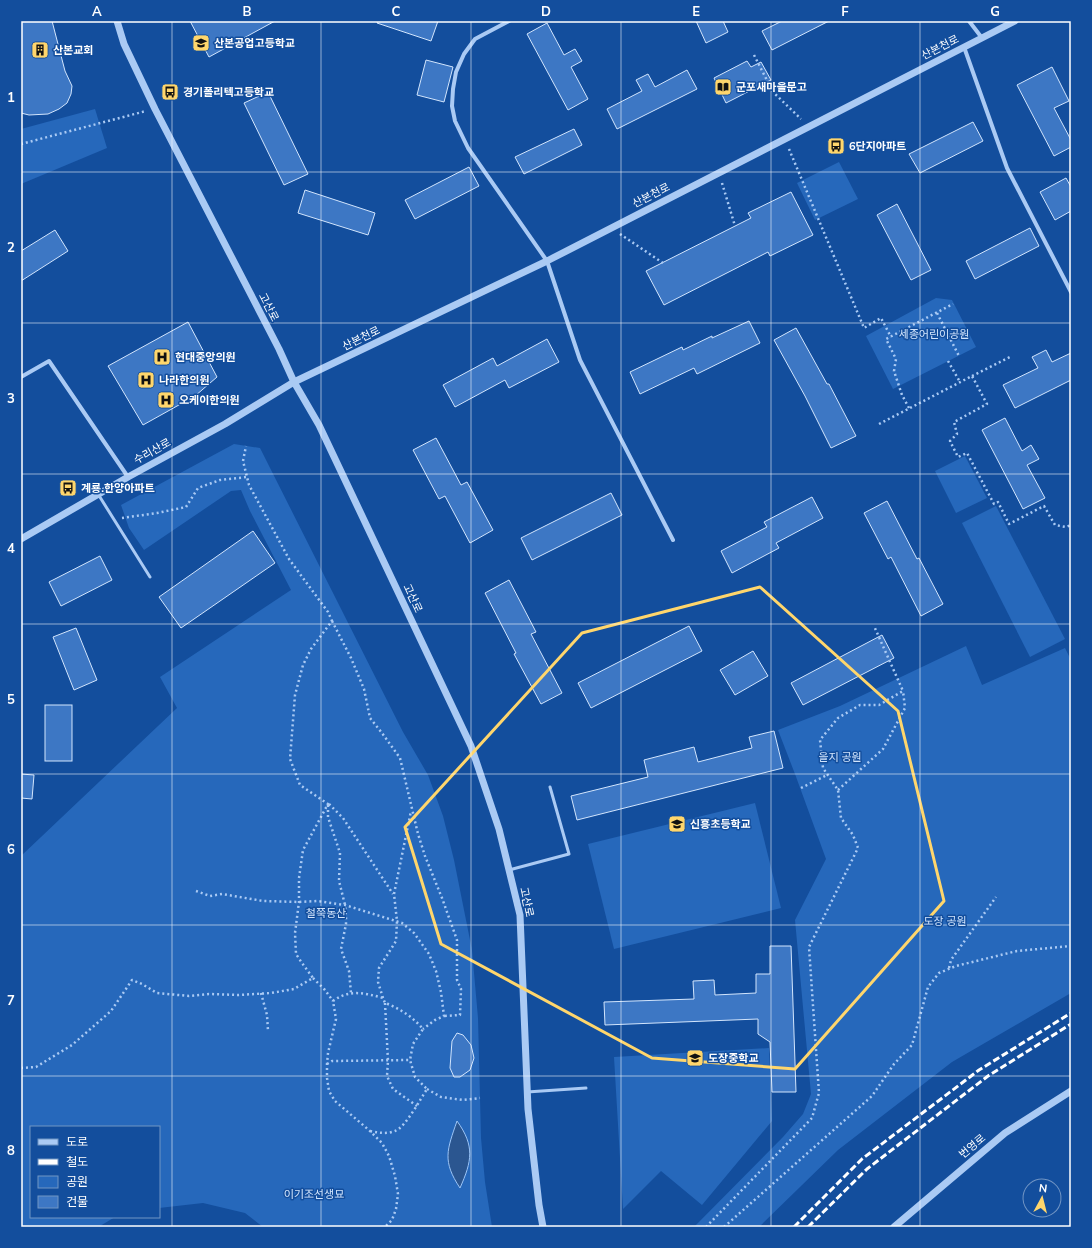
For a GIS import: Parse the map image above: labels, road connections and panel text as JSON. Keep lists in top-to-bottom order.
{
  "streets": {
    "street": [
      "산본천로",
      "고산로",
      "수리산로",
      "번영로"
    ]
  },
  "crossings": [
    ["산본천로", "고산로"],
    ["산본천로", "수리산로"],
    ["고산로", "수리산로"]
  ],
  "parks": [
    "세종어린이공원",
    "을지 공원",
    "철쭉동산",
    "도장 공원",
    "이기조선생묘"
  ],
  "places": {
    "school or university": ["산본공업고등학교", "신흥초등학교", "도장중학교"],
    "building": ["산본교회"],
    "library": ["군포새마을문고"],
    "bus stop": ["경기폴리텍고등학교", "6단지아파트", "계룡.한양아파트"],
    "hospital": ["현대중앙의원", "나라한의원", "오케이한의원"]
  },
  "legend": [
    "도로",
    "철도",
    "공원",
    "건물"
  ],
  "north": "top",
  "grid": {
    "columns": [
      "A",
      "B",
      "C",
      "D",
      "E",
      "F",
      "G"
    ],
    "rows": [
      "1",
      "2",
      "3",
      "4",
      "5",
      "6",
      "7",
      "8"
    ]
  }
}
